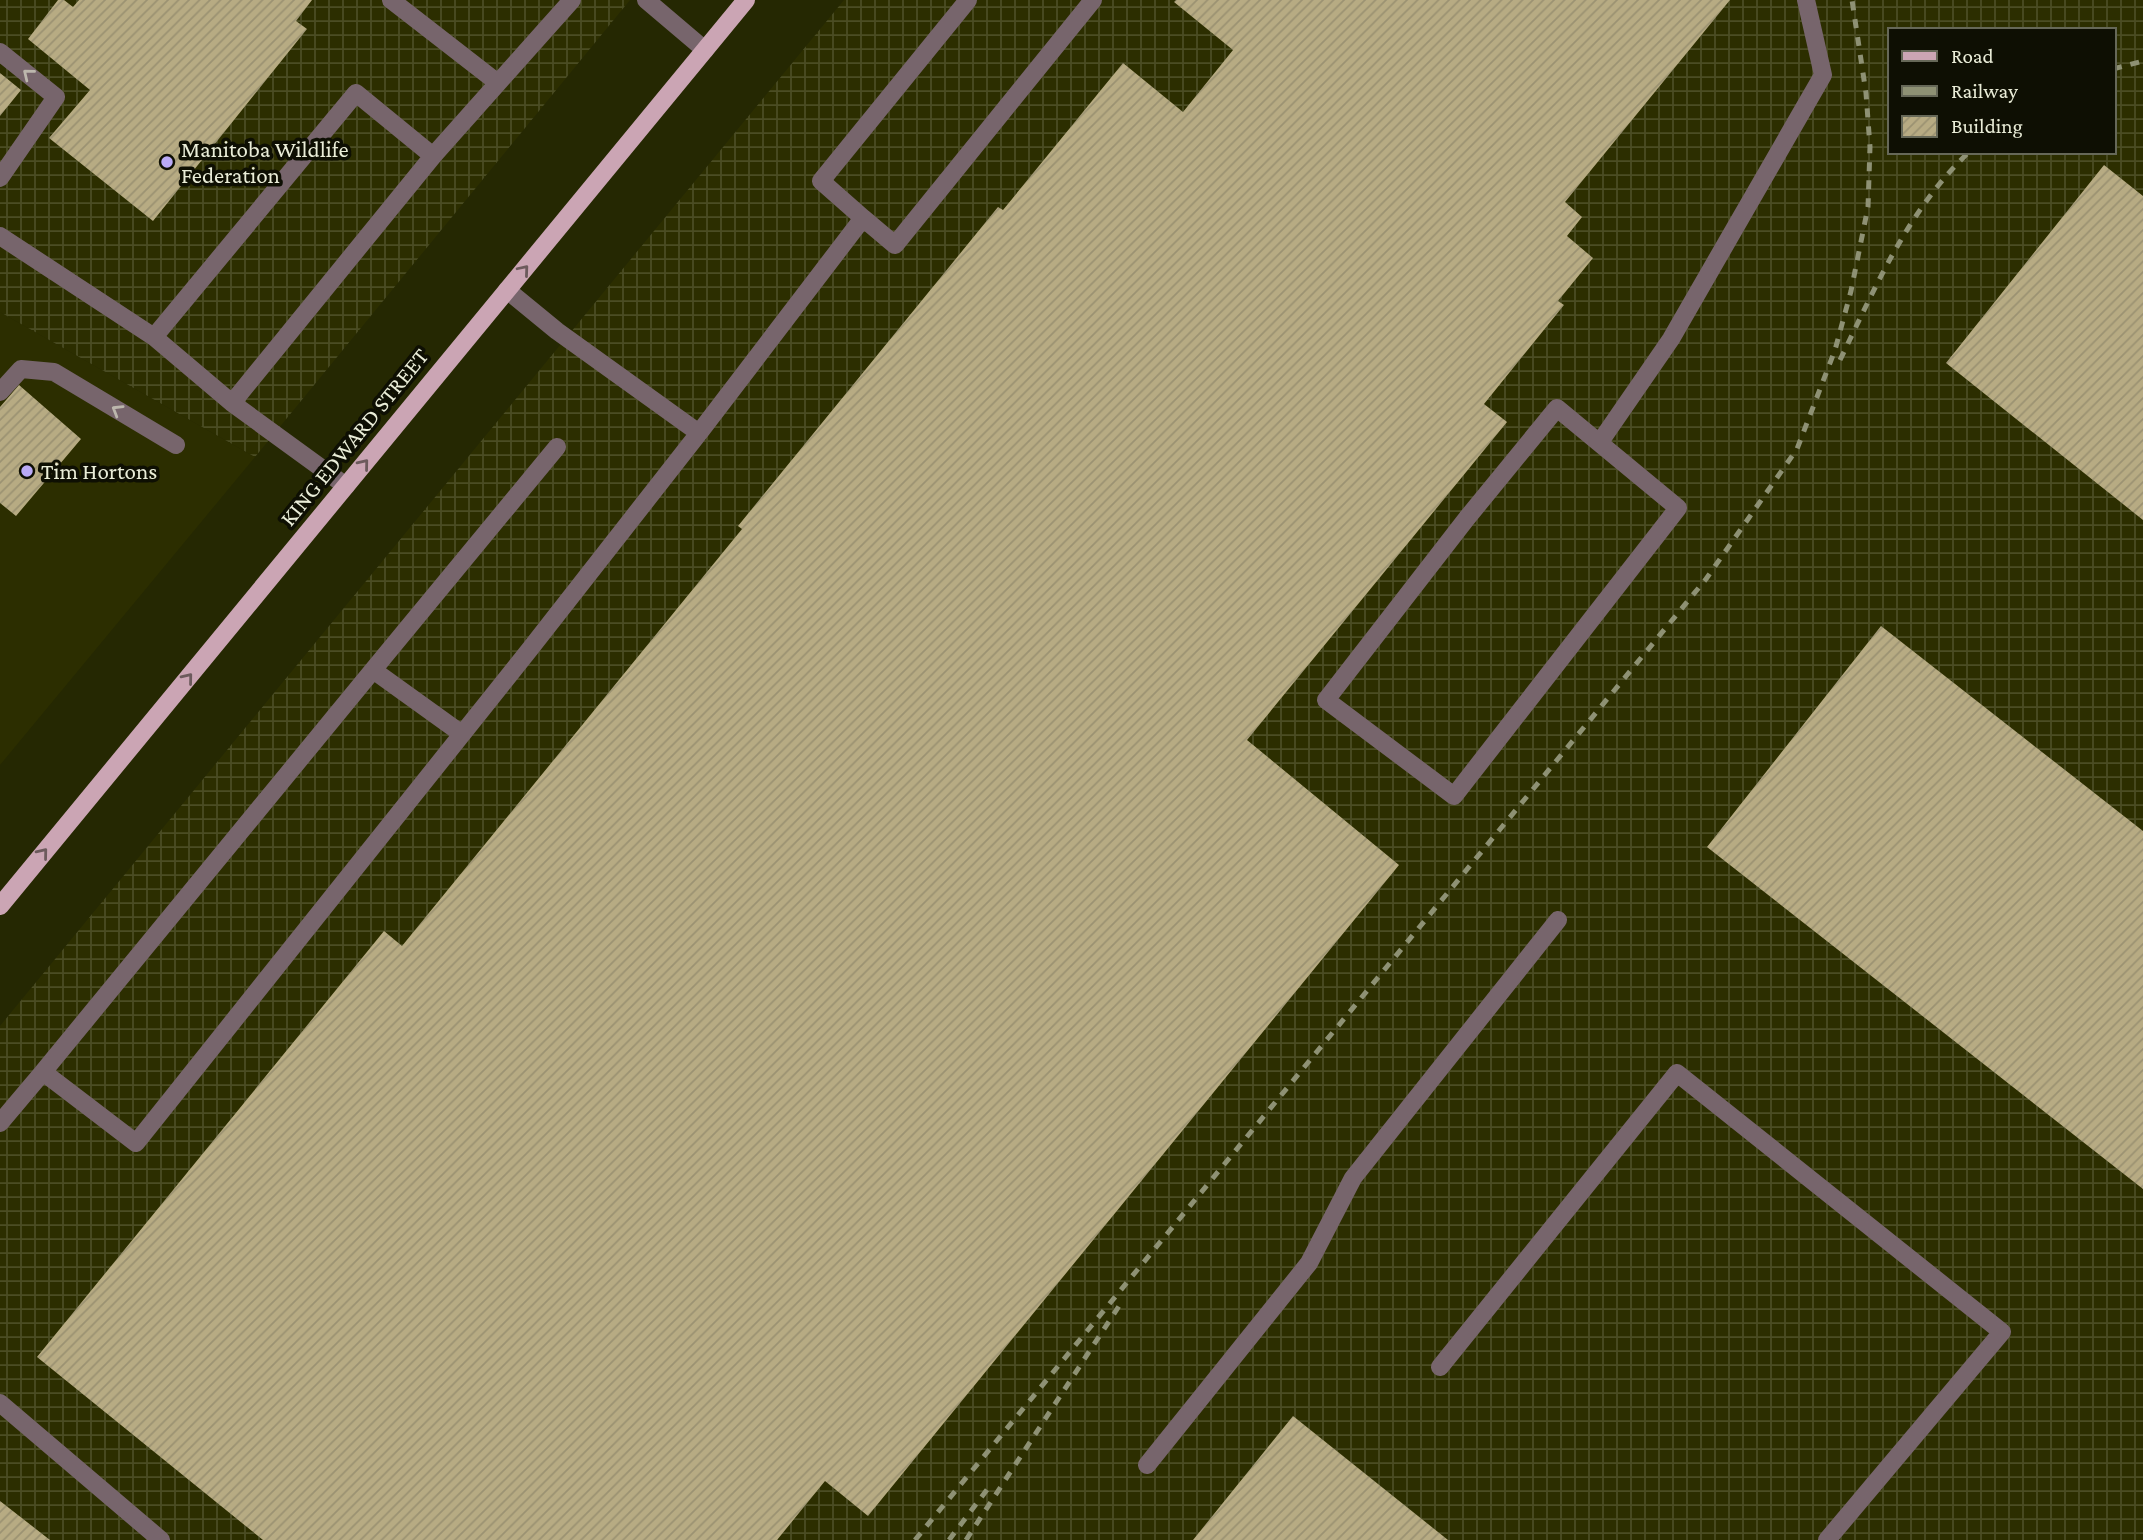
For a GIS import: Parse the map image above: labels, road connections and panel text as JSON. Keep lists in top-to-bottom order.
{
  "streets": {
    "main road": ["KING EDWARD STREET"]
  },
  "one_way": ["KING EDWARD STREET"],
  "places": ["Manitoba Wildlife Federation", "Tim Hortons"],
  "legend": ["Road", "Railway", "Building"]
}
